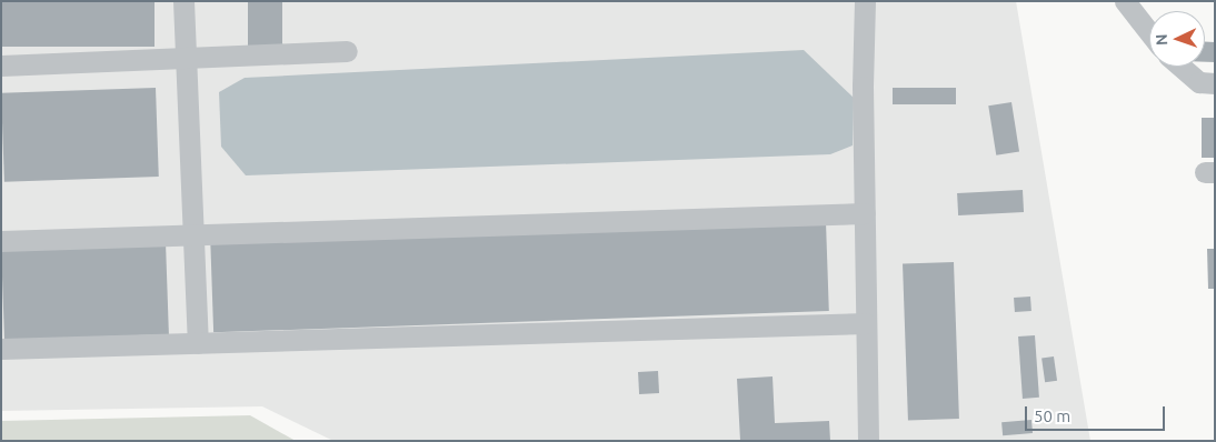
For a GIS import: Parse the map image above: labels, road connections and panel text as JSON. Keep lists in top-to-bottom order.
{
  "scale_bar": "50 m",
  "north": "left"
}
